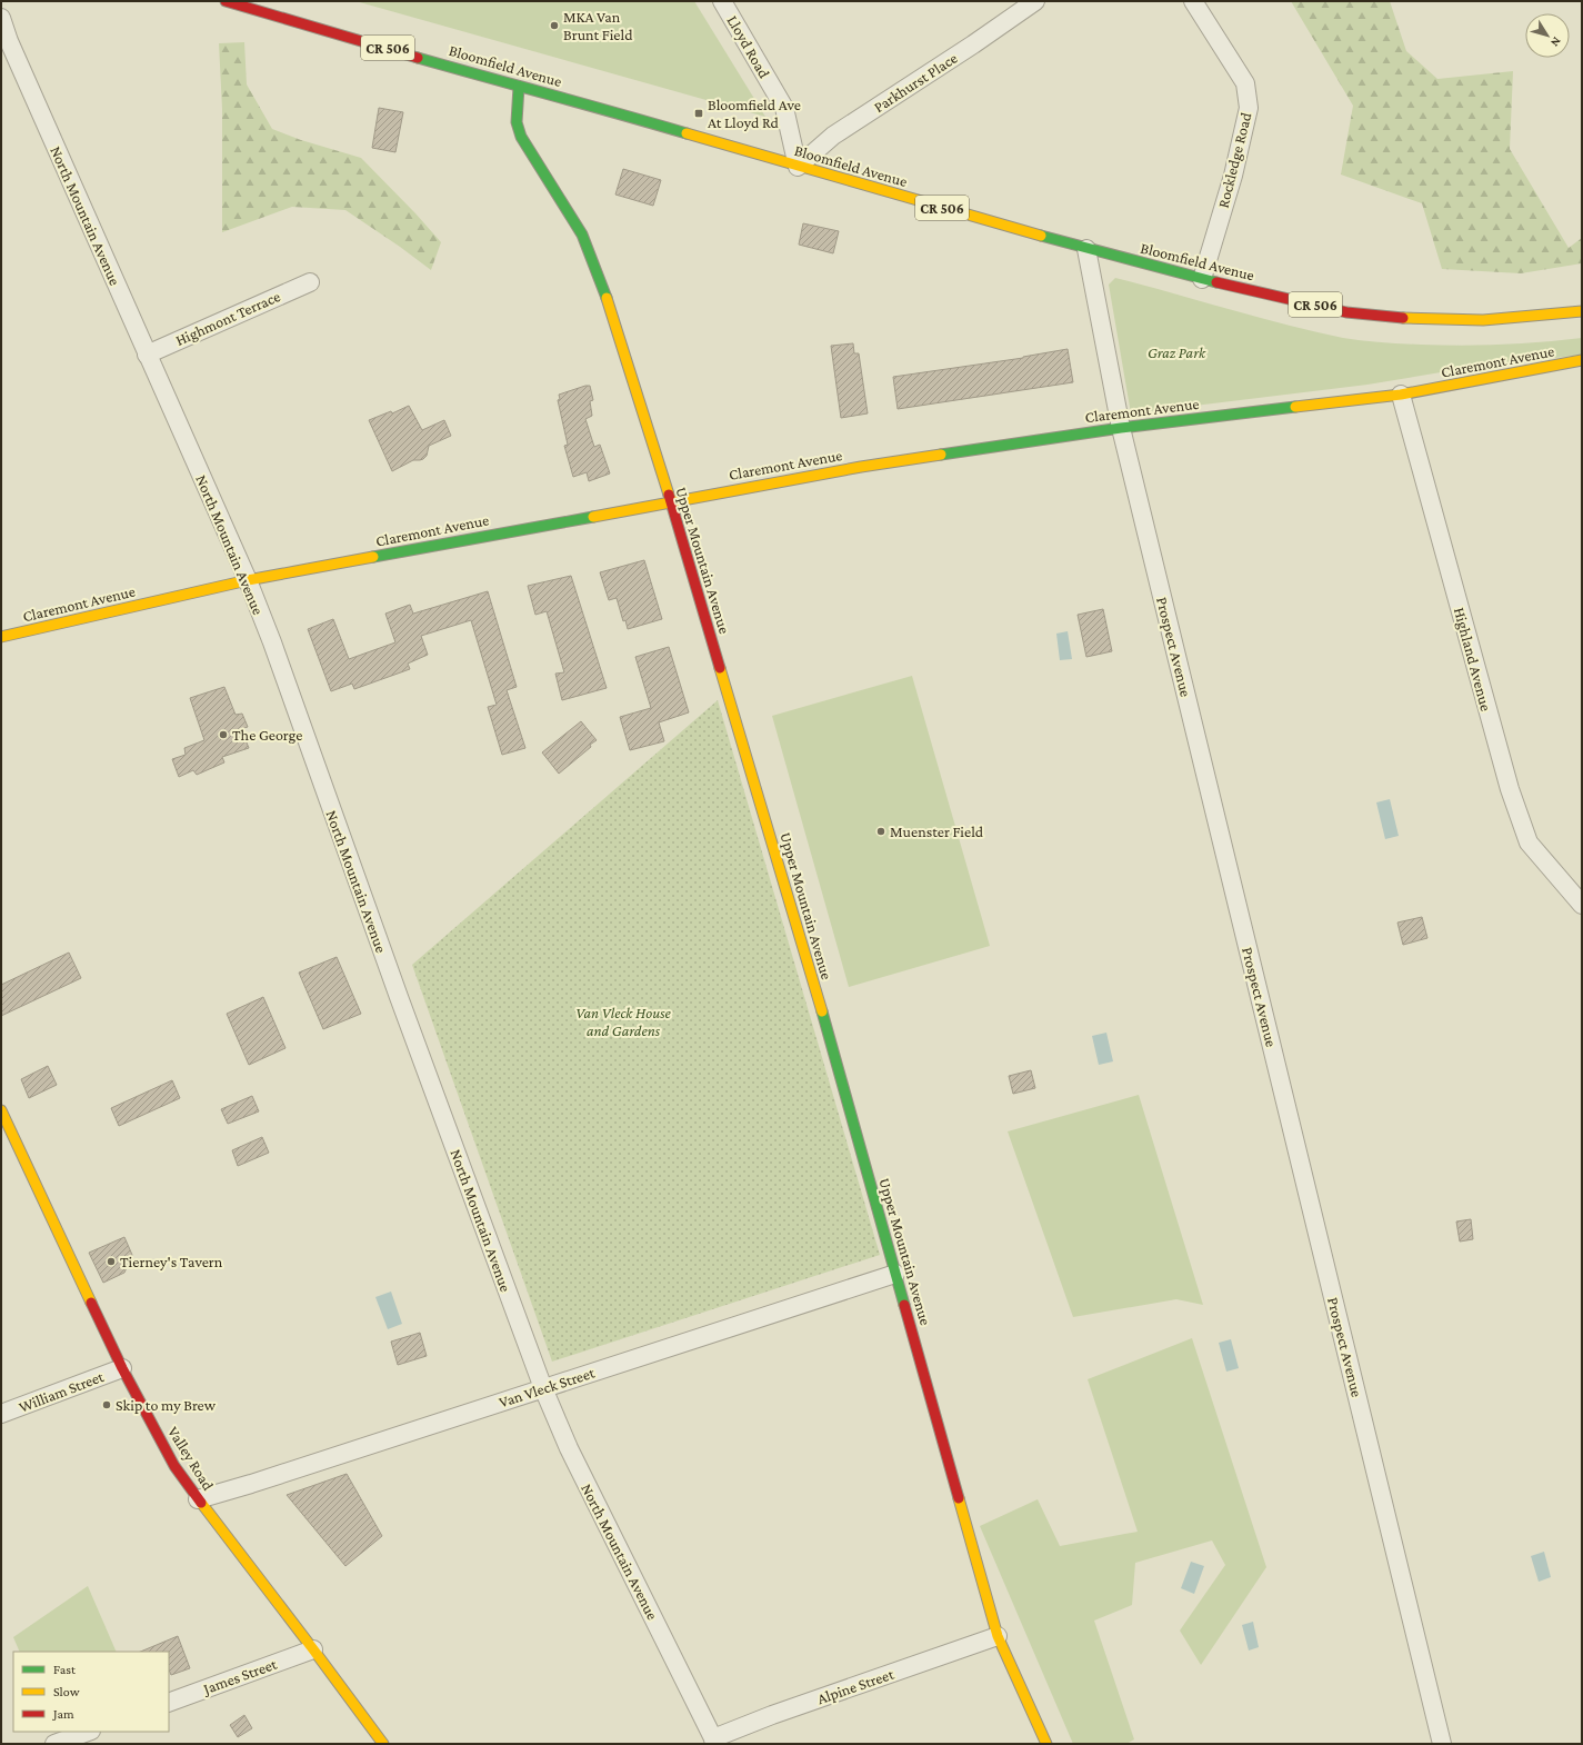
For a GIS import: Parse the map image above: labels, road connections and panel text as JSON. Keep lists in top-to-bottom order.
{
  "streets": {
    "street": [
      "Lloyd Road",
      "CR 506",
      "Bloomfield Avenue",
      "Parkhurst Place",
      "Rockledge Road",
      "North Mountain Avenue",
      "Highmont Terrace",
      "Claremont Avenue",
      "Upper Mountain Avenue",
      "Prospect Avenue",
      "Highland Avenue",
      "Van Vleck Street",
      "William Street",
      "Valley Road",
      "James Street",
      "Alpine Street"
    ]
  },
  "crossings": [
    ["Lloyd Road", "Bloomfield Avenue"],
    ["Lloyd Road", "Parkhurst Place"],
    ["Bloomfield Avenue", "Parkhurst Place"],
    ["Bloomfield Avenue", "Rockledge Road"],
    ["Bloomfield Avenue", "Upper Mountain Avenue"],
    ["Bloomfield Avenue", "Prospect Avenue"],
    ["North Mountain Avenue", "Highmont Terrace"],
    ["North Mountain Avenue", "Claremont Avenue"],
    ["North Mountain Avenue", "Van Vleck Street"],
    ["North Mountain Avenue", "Alpine Street"],
    ["Claremont Avenue", "Upper Mountain Avenue"],
    ["Claremont Avenue", "Prospect Avenue"],
    ["Claremont Avenue", "Highland Avenue"],
    ["Upper Mountain Avenue", "Van Vleck Street"],
    ["Upper Mountain Avenue", "Alpine Street"],
    ["Van Vleck Street", "Valley Road"],
    ["William Street", "Valley Road"],
    ["Valley Road", "James Street"]
  ],
  "parks": ["Graz Park", "Van Vleck House and Gardens"],
  "places": {
    "other": [
      "MKA Van Brunt Field",
      "The George",
      "Muenster Field",
      "Tierney's Tavern",
      "Skip to my Brew"
    ],
    "transit": ["Bloomfield Ave At Lloyd Rd"]
  },
  "legend": ["Fast", "Slow", "Jam"],
  "north": "bottom right"
}
